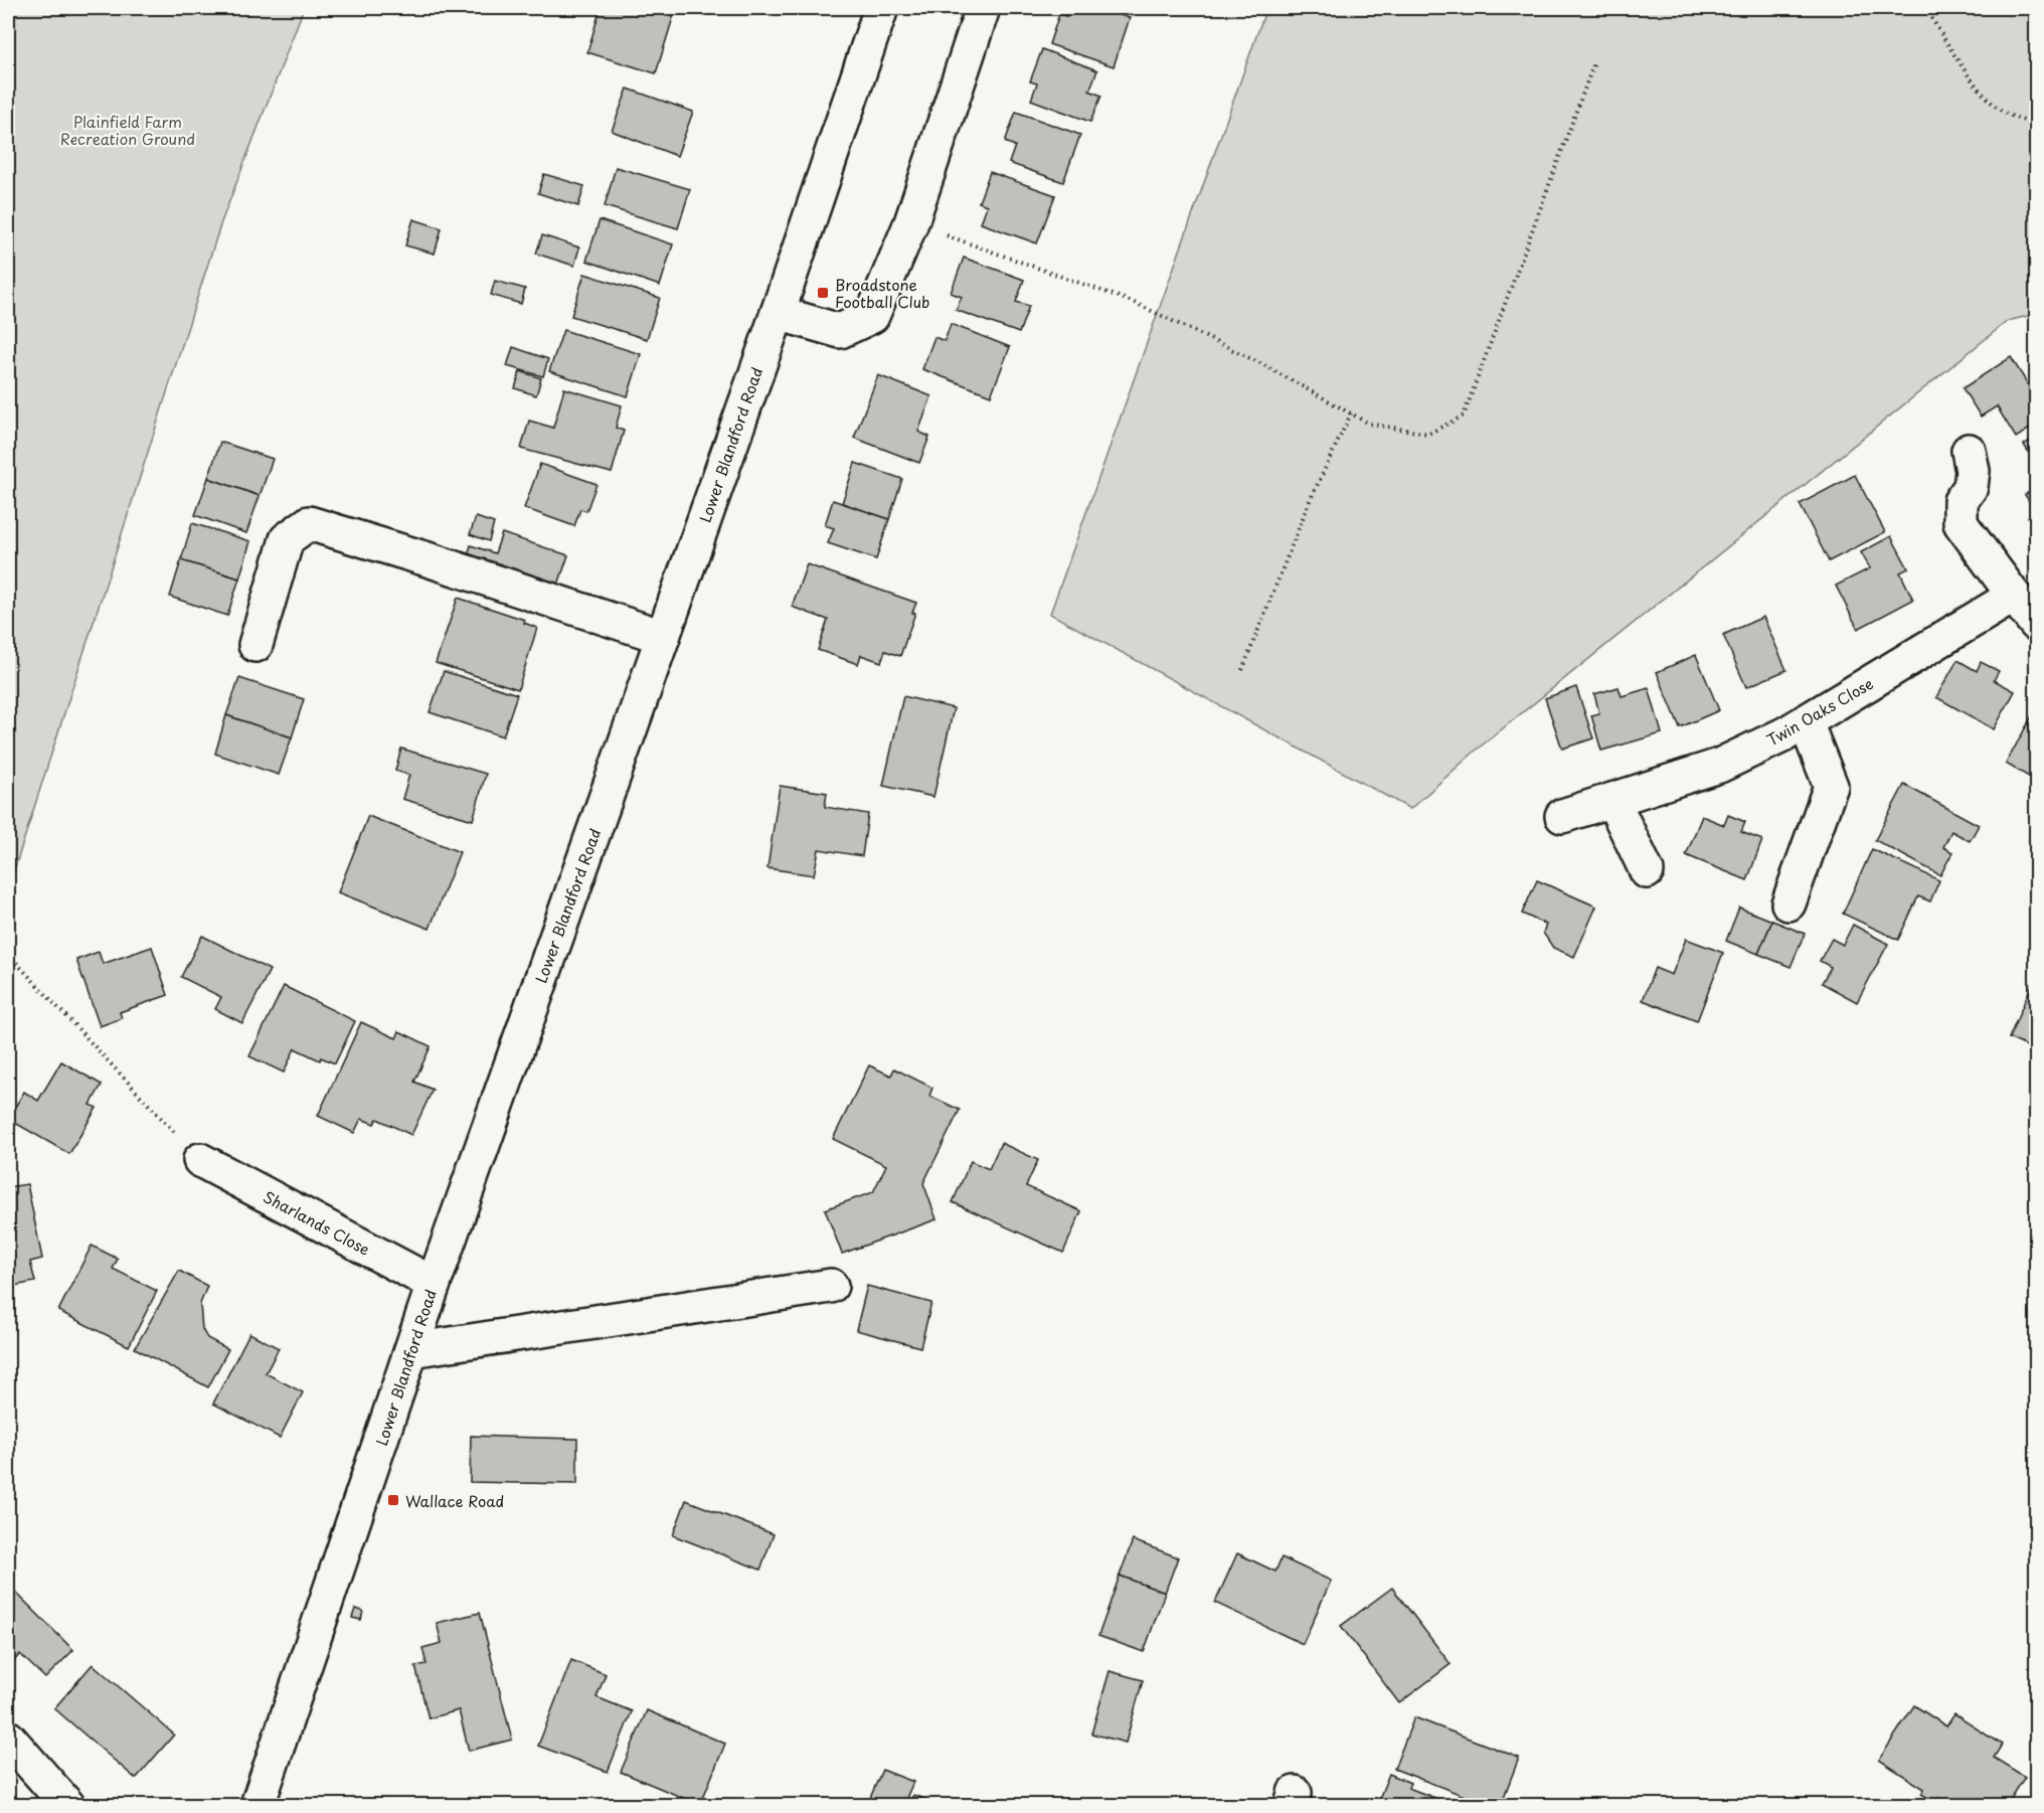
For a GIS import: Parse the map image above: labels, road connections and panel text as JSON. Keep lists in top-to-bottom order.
{
  "streets": {
    "main road": ["Lower Blandford Road", "Twin Oaks Close", "Sharlands Close"]
  },
  "crossings": [
    ["Lower Blandford Road", "Sharlands Close"]
  ],
  "parks": ["Plainfield Farm Recreation Ground"],
  "places": {
    "transit": ["Broadstone Football Club", "Wallace Road"]
  }
}
